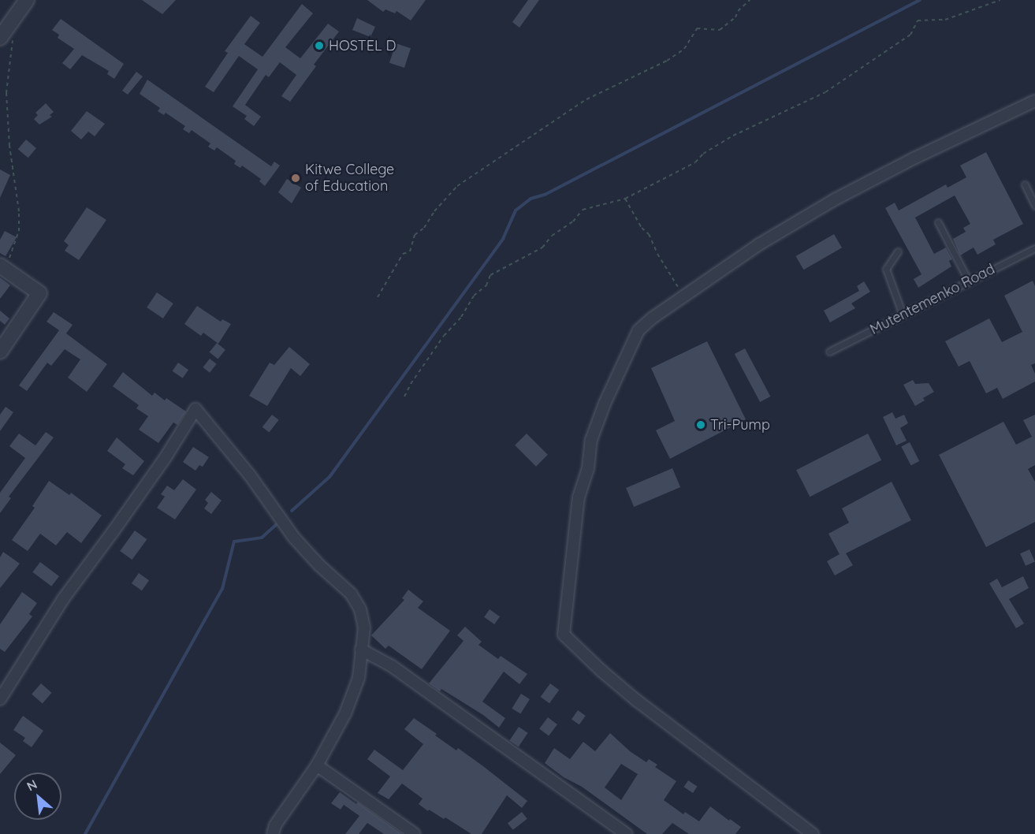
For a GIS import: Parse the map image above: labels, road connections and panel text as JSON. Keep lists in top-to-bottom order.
{
  "streets": {
    "lane": ["Mutentemenko Road"]
  },
  "places": ["HOSTEL D", "Kitwe College of Education", "Tri-Pump"],
  "north": "top left"
}
